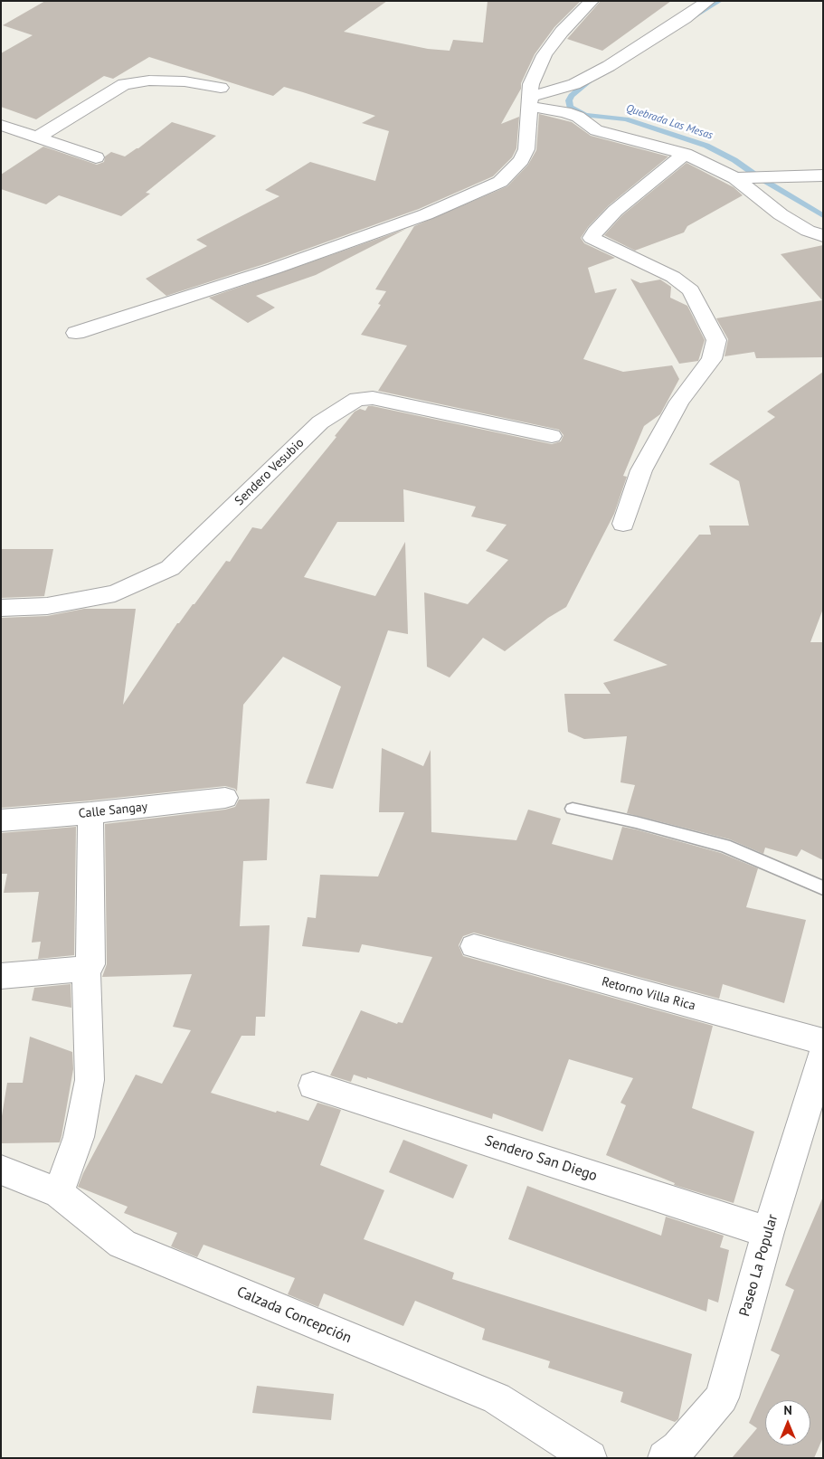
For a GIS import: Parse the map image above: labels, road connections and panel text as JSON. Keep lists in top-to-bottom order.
{
  "streets": {
    "street": [
      "Sendero Vesubio",
      "Calle Sangay",
      "Retorno Villa Rica",
      "Sendero San Diego",
      "Paseo La Popular",
      "Calzada Concepción"
    ]
  },
  "crossings": [
    ["Sendero San Diego", "Paseo La Popular"]
  ],
  "water": ["Quebrada Las Mesas"],
  "north": "top"
}
